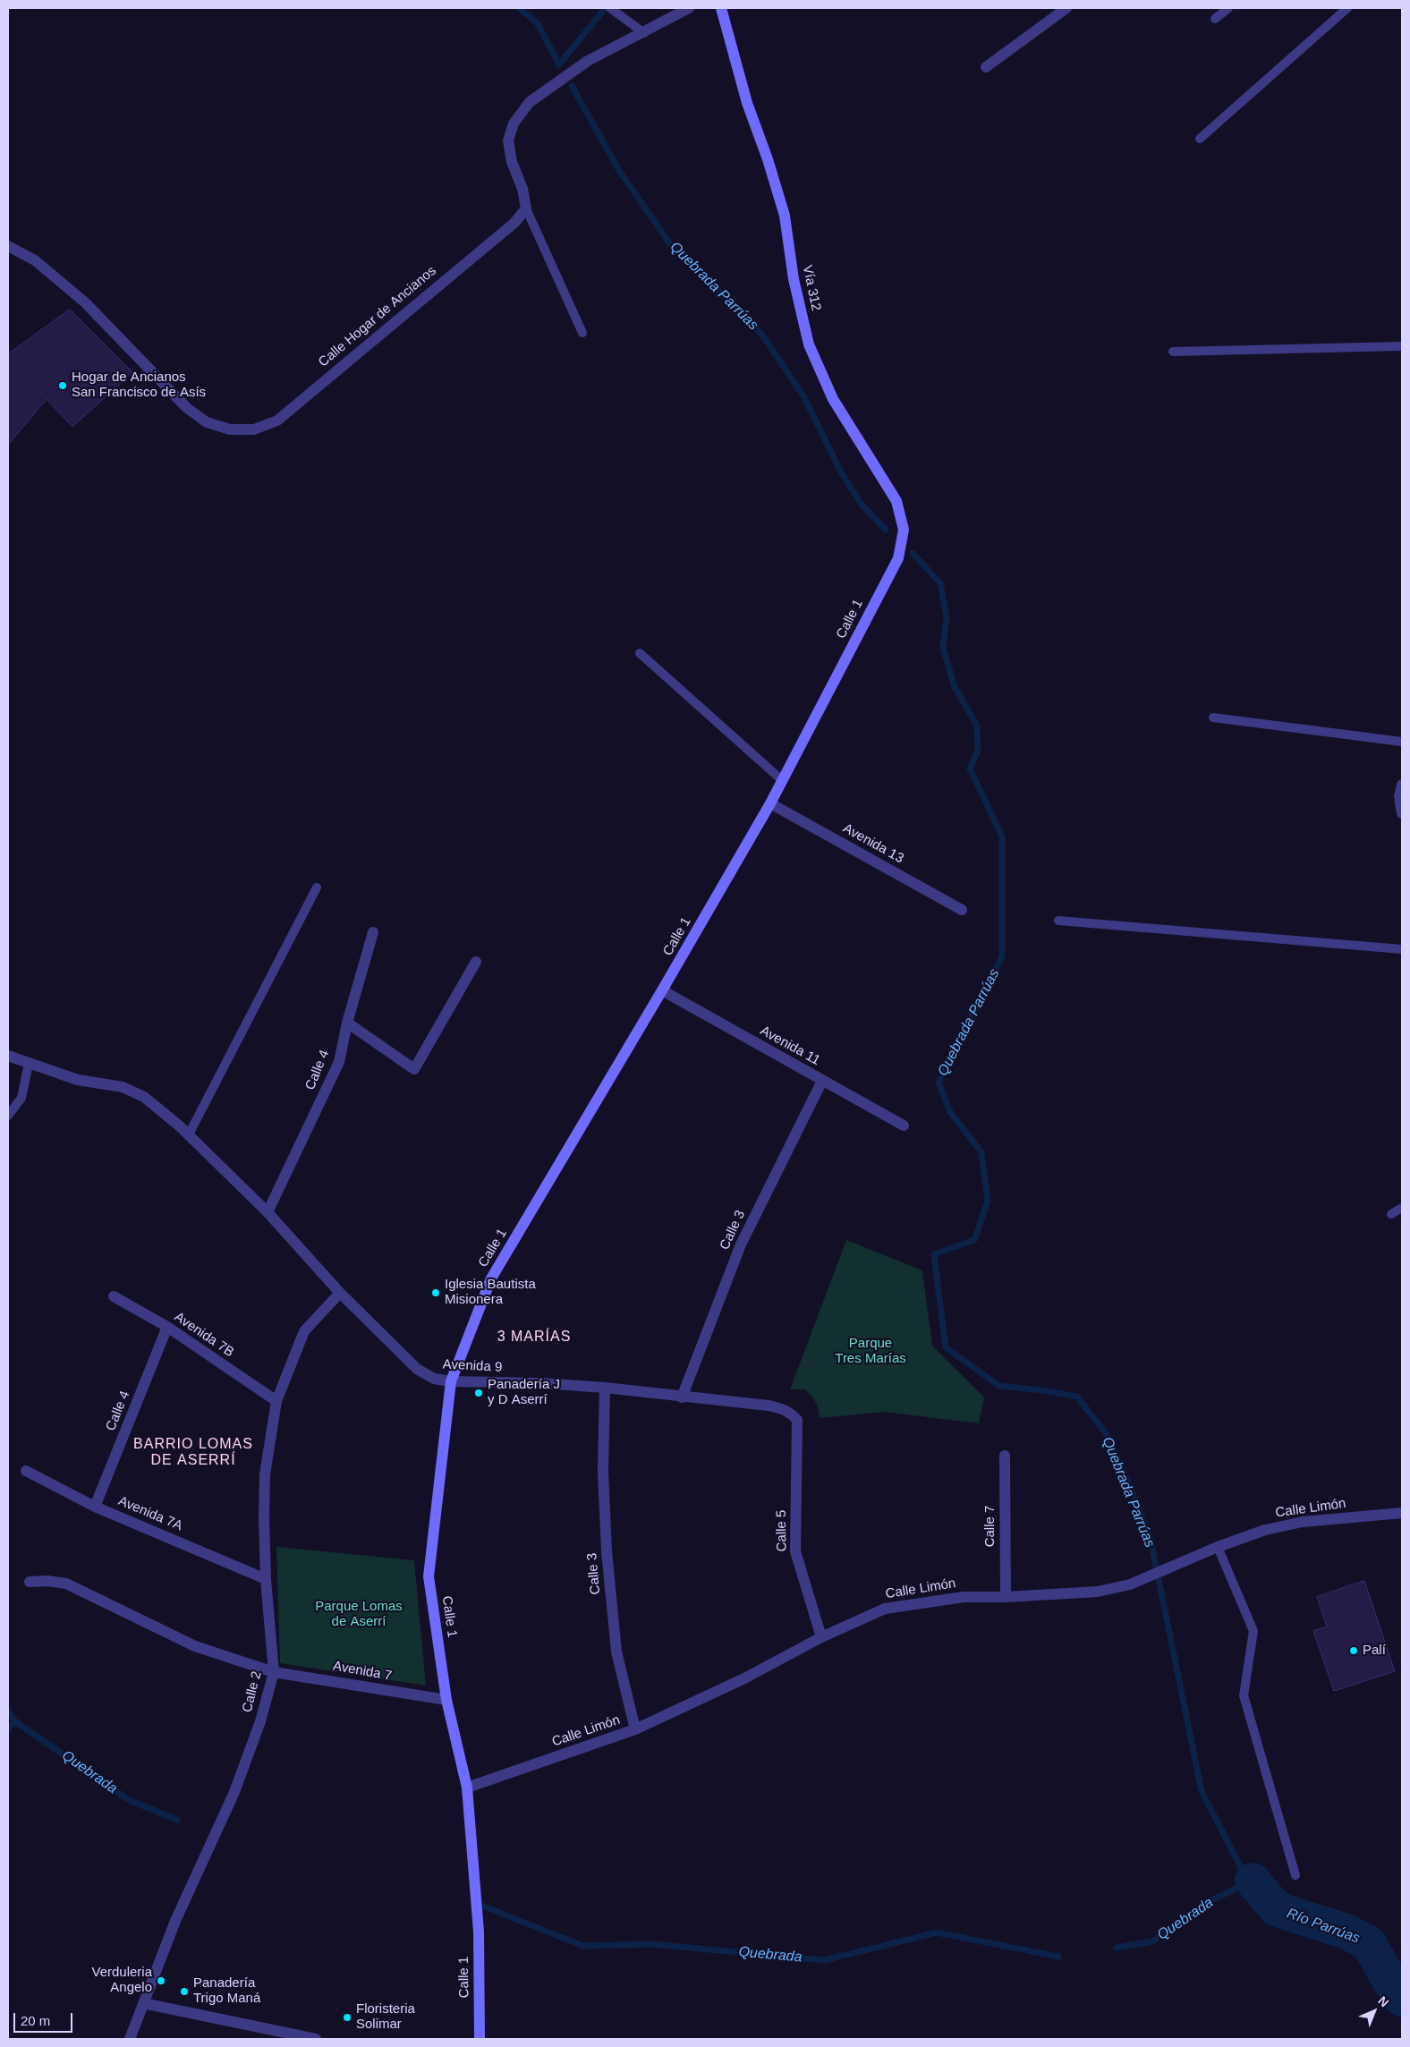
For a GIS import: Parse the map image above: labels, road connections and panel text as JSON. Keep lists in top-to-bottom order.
{
  "streets": {
    "street": [
      "Vía 312",
      "Calle Hogar de Ancianos",
      "Calle 1",
      "Avenida 13",
      "Avenida 11",
      "Calle 4",
      "Calle 3",
      "Avenida 7B",
      "Avenida 9",
      "Calle Limón",
      "Avenida 7A",
      "Calle 7",
      "Calle 5",
      "Avenida 7",
      "Calle 2"
    ]
  },
  "crossings": [
    ["Vía 312", "Calle 1"],
    ["Calle 1", "Avenida 13"],
    ["Calle 1", "Avenida 11"],
    ["Calle 1", "Avenida 9"],
    ["Calle 1", "Calle Limón"],
    ["Calle 1", "Avenida 7"],
    ["Avenida 11", "Calle 3"],
    ["Calle 4", "Avenida 7B"],
    ["Calle 4", "Avenida 9"],
    ["Calle 4", "Avenida 7A"],
    ["Calle 3", "Avenida 9"],
    ["Calle 3", "Calle Limón"],
    ["Avenida 7B", "Calle 2"],
    ["Avenida 9", "Calle 5"],
    ["Avenida 9", "Calle 2"],
    ["Calle Limón", "Calle 7"],
    ["Calle Limón", "Calle 5"],
    ["Avenida 7A", "Calle 2"],
    ["Avenida 7", "Calle 2"]
  ],
  "districts": ["3 MARÍAS", "BARRIO LOMAS DE ASERRÍ"],
  "water": ["Quebrada Parrúas", "Quebrada", "Río Parrúas"],
  "parks": ["Parque Tres Marías", "Parque Lomas de Aserrí"],
  "places": [
    "Hogar de Ancianos San Francisco de Asís",
    "Iglesia Bautista Misionera",
    "Panadería J y D Aserrí",
    "Palí",
    "Verduleria Angelo",
    "Panadería Trigo Maná",
    "Floristeria Solimar"
  ],
  "scale_bar": "20 m",
  "north": "top right"
}
